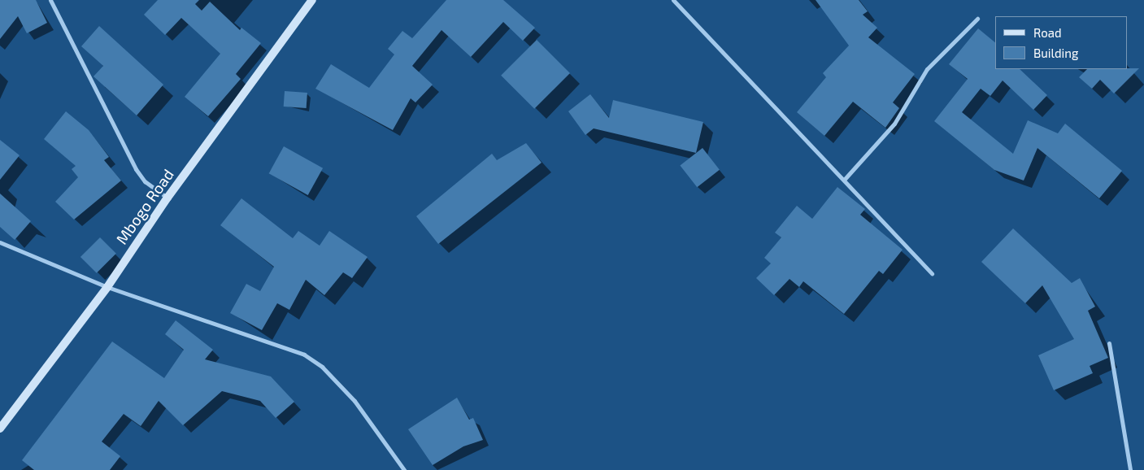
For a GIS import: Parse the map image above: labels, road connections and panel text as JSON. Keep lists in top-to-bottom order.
{
  "streets": {
    "main road": ["Mbogo Road"]
  },
  "legend": ["Road", "Building"]
}
